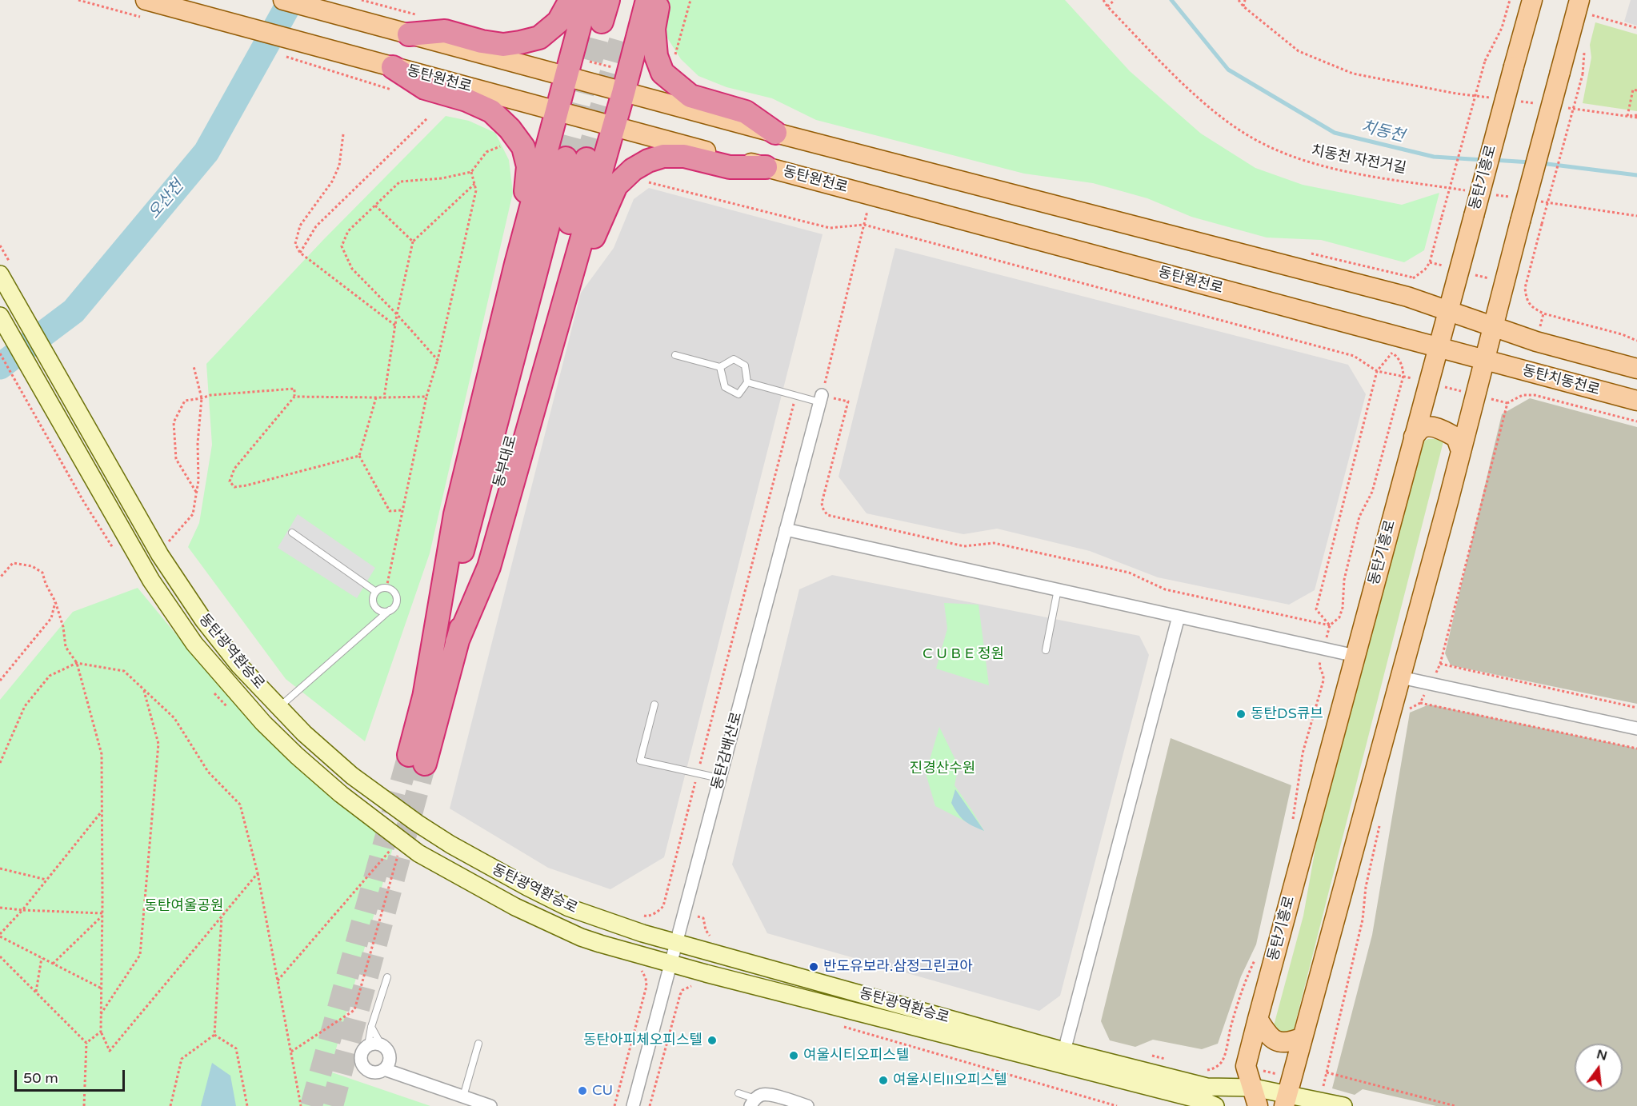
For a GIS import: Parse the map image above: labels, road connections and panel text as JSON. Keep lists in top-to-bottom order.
{
  "streets": {
    "highway": ["동부대로"],
    "main road": ["동탄원천로", "동탄기흥로", "동탄치동천로"],
    "street": ["동탄광역환승로", "동탄감배산로"],
    "path": ["치동천 자전거길"]
  },
  "crossings": [
    ["동탄원천로", "동탄기흥로"],
    ["동탄원천로", "동탄치동천로"],
    ["동탄광역환승로", "동탄감배산로"]
  ],
  "water": ["치동천", "오산천"],
  "parks": ["C U B E 정원", "진경산수원", "동탄여울공원"],
  "places": [
    "동탄DS큐브",
    "반도유보라.삼정그린코아",
    "동탄아피체오피스텔",
    "여울시티오피스텔",
    "여울시티II오피스텔",
    "CU"
  ],
  "scale_bar": "50 m",
  "north": "top"
}
